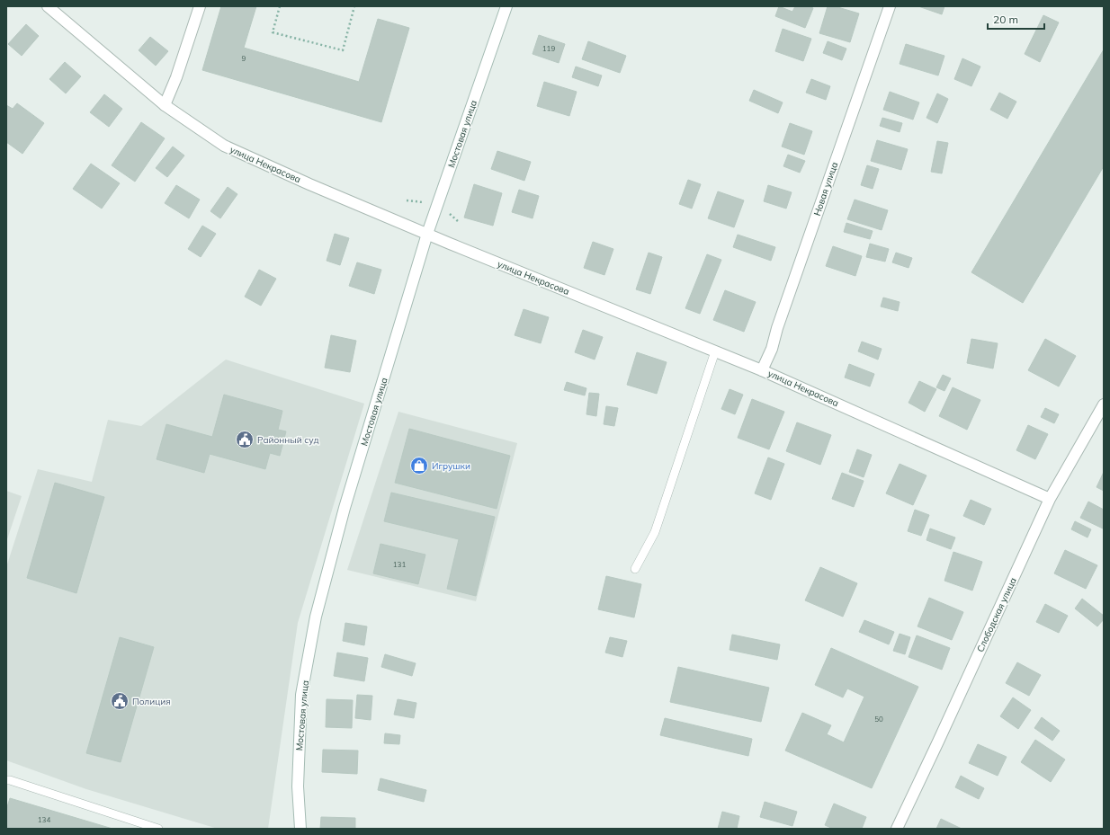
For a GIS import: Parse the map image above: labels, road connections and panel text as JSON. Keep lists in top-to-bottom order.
{
  "streets": {
    "street": [
      "Мостовая улица",
      "улица Некрасова",
      "Новая улица",
      "Слободская улица"
    ]
  },
  "crossings": [
    ["Мостовая улица", "улица Некрасова"],
    ["улица Некрасова", "Новая улица"],
    ["улица Некрасова", "Слободская улица"]
  ],
  "places": {
    "public building": ["Районный суд", "Полиция"],
    "shop": ["Игрушки"]
  },
  "house_numbers": [
    "119",
    "9",
    "131",
    "50",
    "134"
  ],
  "scale_bar": "20 m"
}
